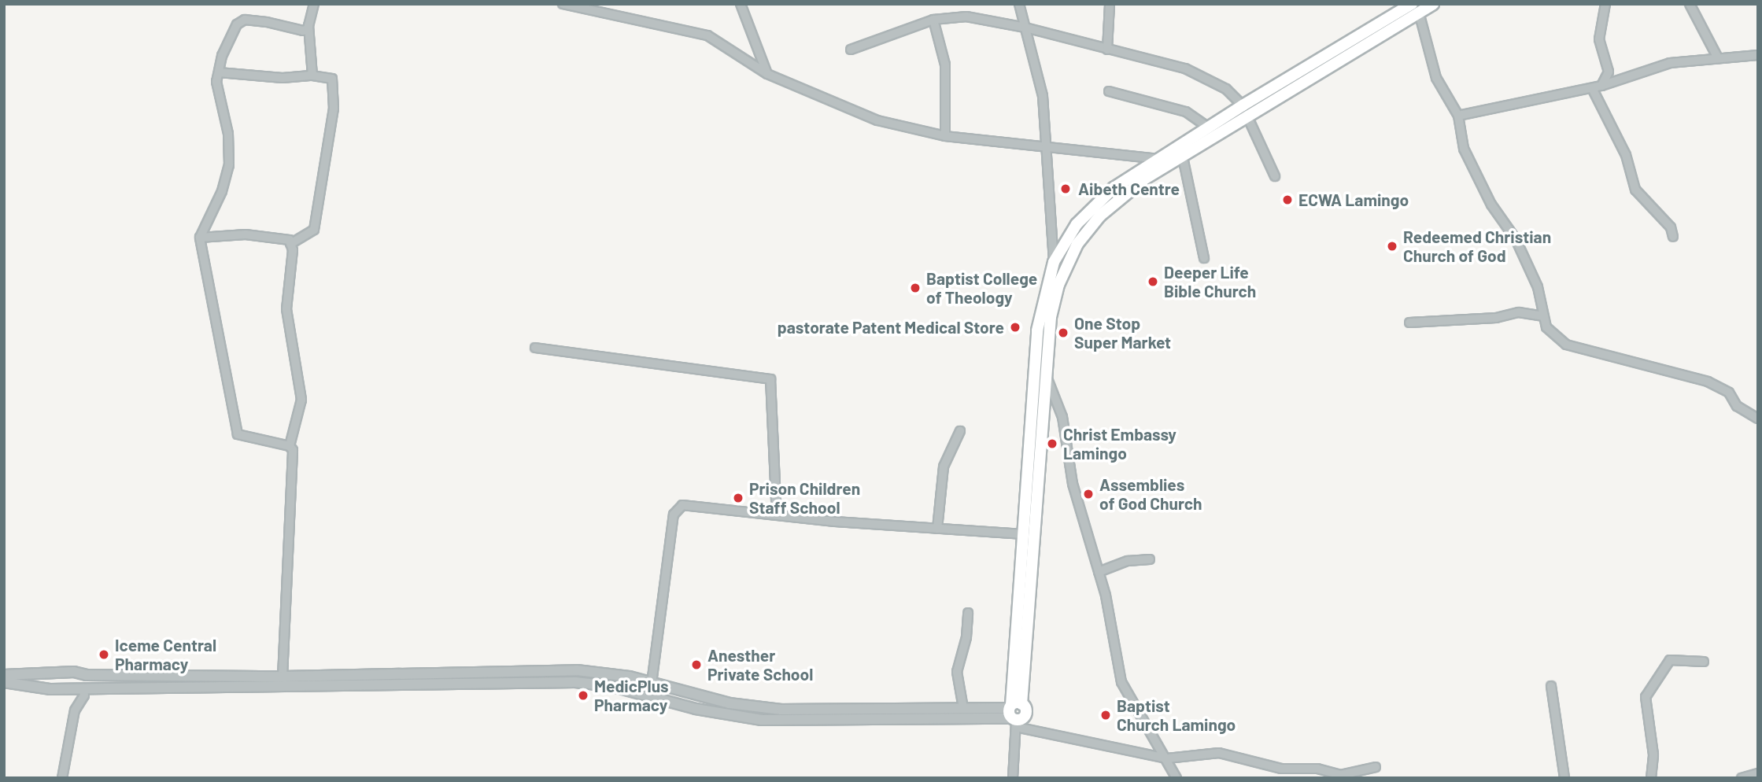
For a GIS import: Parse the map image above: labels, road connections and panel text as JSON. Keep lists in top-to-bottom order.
{
  "places": [
    "Aibeth Centre",
    "ECWA Lamingo",
    "Redeemed Christian Church of God",
    "Deeper Life Bible Church",
    "Baptist College of Theology",
    "pastorate Patent Medical Store",
    "One Stop Super Market",
    "Christ Embassy Lamingo",
    "Assemblies of God Church",
    "Prison Children Staff School",
    "Iceme Central Pharmacy",
    "Anesther Private School",
    "MedicPlus Pharmacy",
    "Baptist Church Lamingo"
  ]
}
